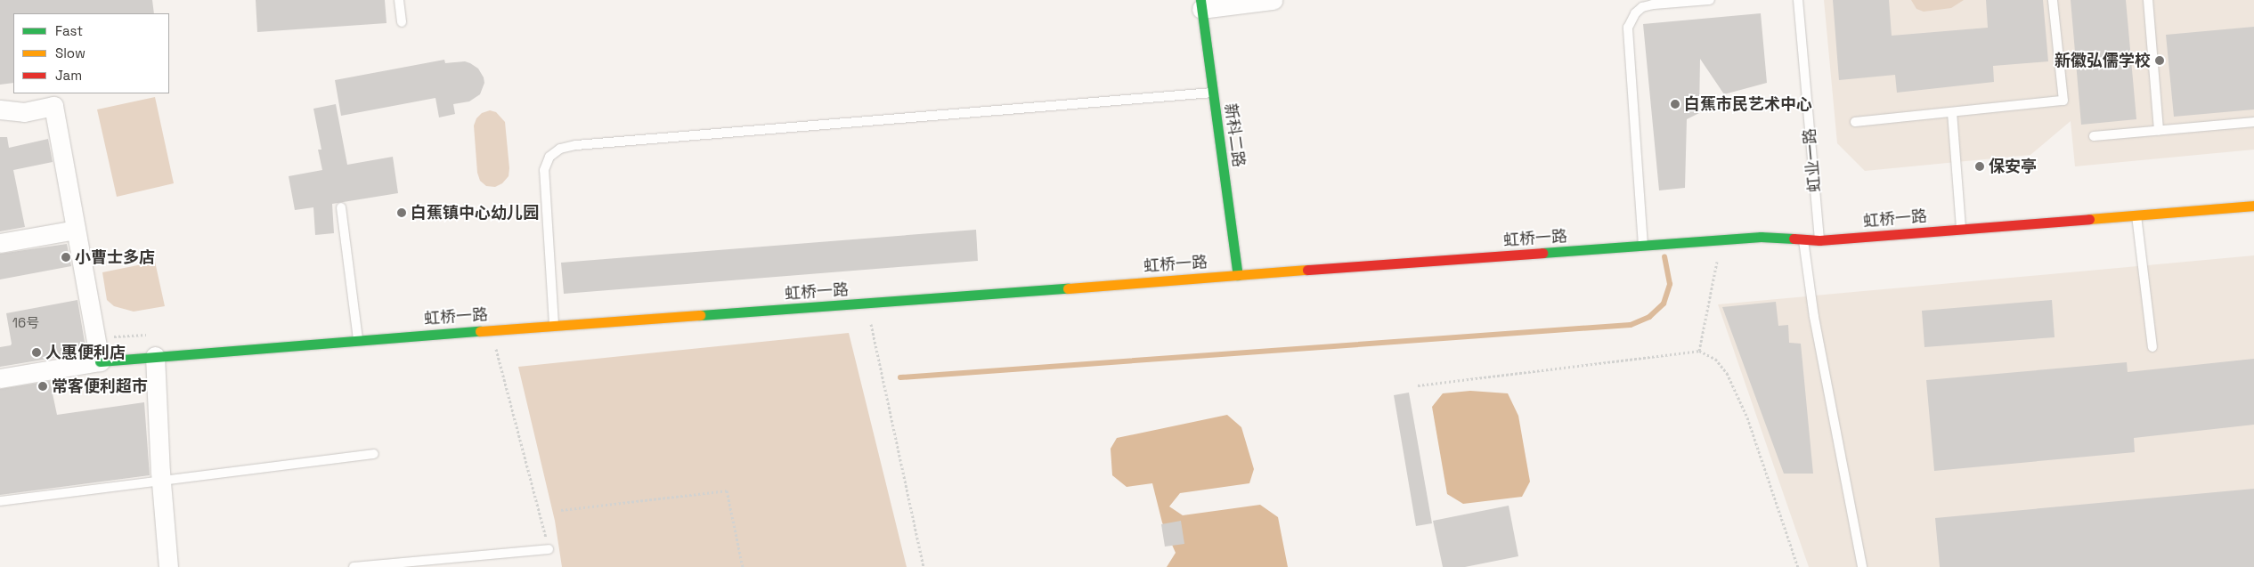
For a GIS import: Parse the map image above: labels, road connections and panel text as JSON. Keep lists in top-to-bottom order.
{
  "streets": {
    "street": ["新科二路", "虹桥一路"],
    "lane": ["虹业一路"]
  },
  "crossings": [
    ["新科二路", "虹桥一路"],
    ["虹业一路", "虹桥一路"]
  ],
  "places": [
    "新徽弘儒学校",
    "白蕉市民艺术中心",
    "保安亭",
    "白蕉镇中心幼儿园",
    "小曹士多店",
    "人惠便利店",
    "常客便利超市"
  ],
  "house_numbers": ["16号"],
  "legend": ["Fast", "Slow", "Jam"]
}
